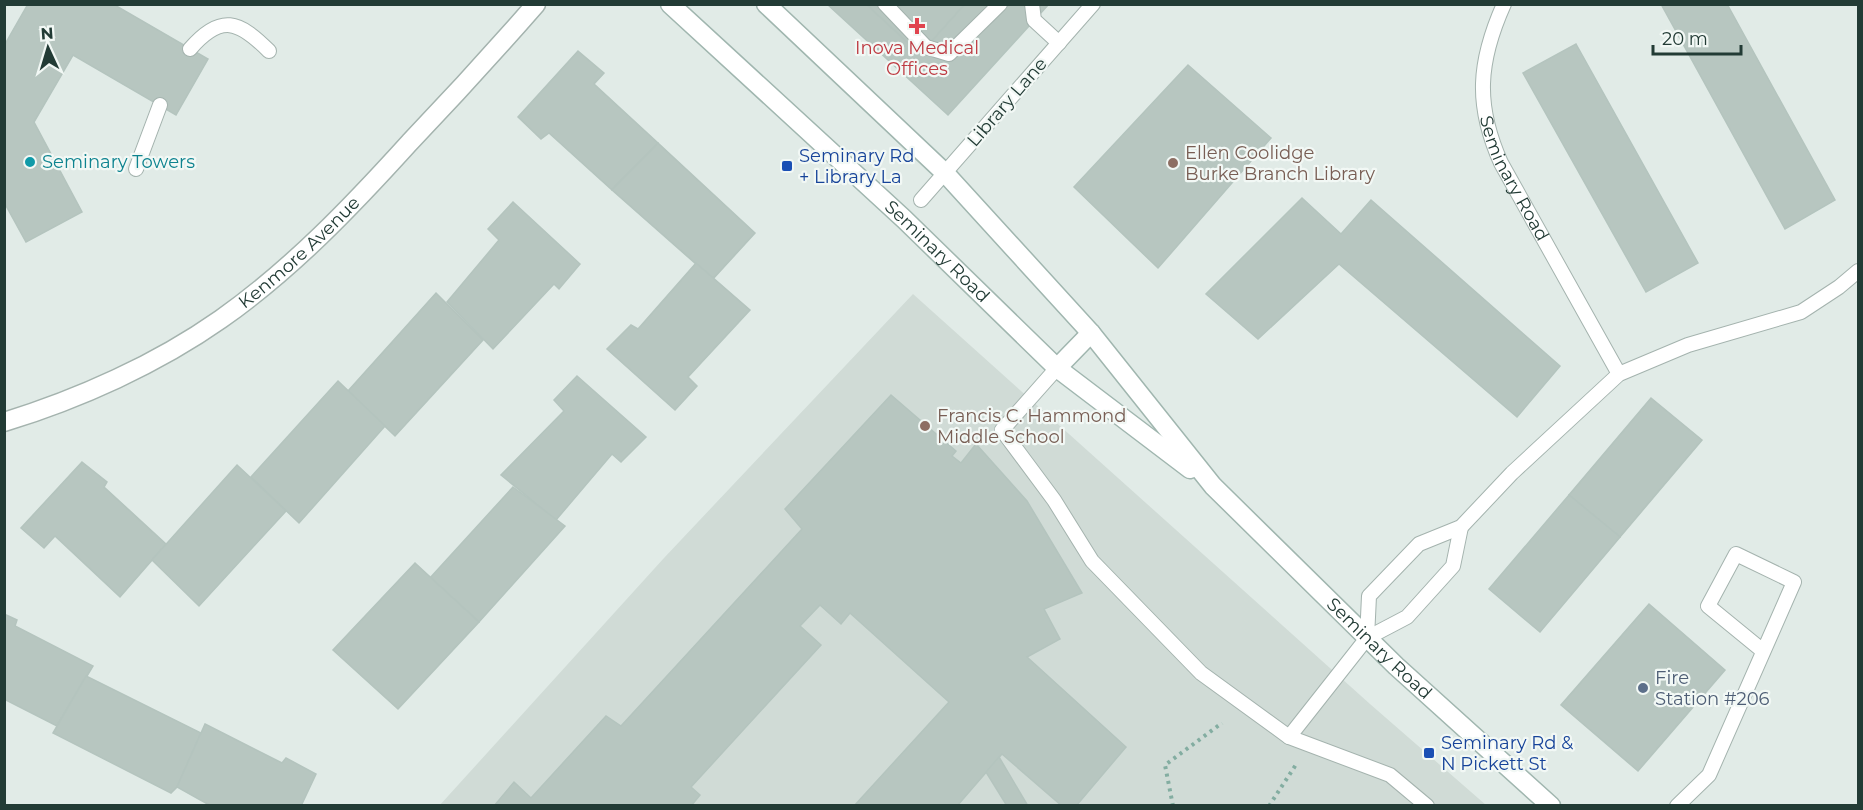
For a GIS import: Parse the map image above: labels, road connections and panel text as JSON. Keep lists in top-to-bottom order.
{
  "streets": {
    "main road": ["Seminary Road", "Kenmore Avenue"],
    "lane": ["Library Lane"]
  },
  "crossings": [
    ["Library Lane", "Seminary Road"]
  ],
  "places": {
    "health": ["Inova Medical Offices"],
    "other": [
      "Seminary Towers",
      "Ellen Coolidge Burke Branch Library",
      "Francis C. Hammond Middle School",
      "Fire Station #206"
    ],
    "transit": ["Seminary Rd + Library La", "Seminary Rd & N Pickett St"]
  },
  "scale_bar": "20 m",
  "north": "top"
}
